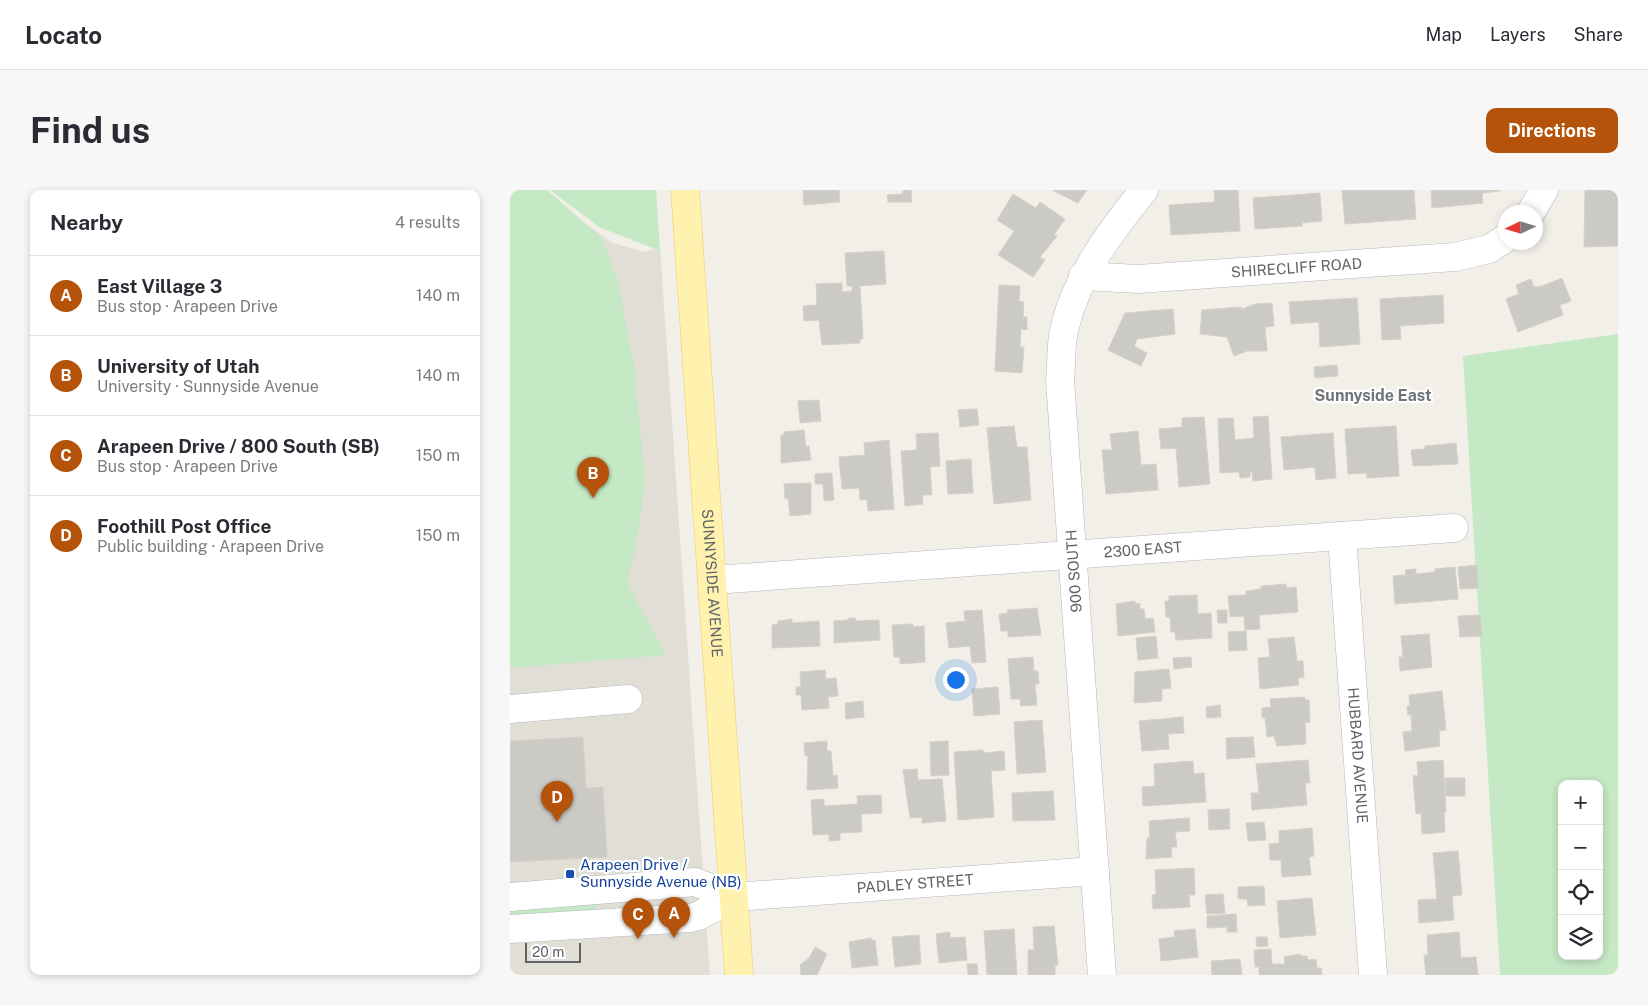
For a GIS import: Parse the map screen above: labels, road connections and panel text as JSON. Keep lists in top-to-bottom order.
{
  "streets": {
    "main road": ["SUNNYSIDE AVENUE"],
    "street": [
      "SHIRECLIFF ROAD",
      "2300 EAST",
      "900 SOUTH",
      "HUBBARD AVENUE",
      "PADLEY STREET"
    ]
  },
  "crossings": [
    ["SHIRECLIFF ROAD", "900 SOUTH"],
    ["2300 EAST", "900 SOUTH"],
    ["2300 EAST", "SUNNYSIDE AVENUE"],
    ["2300 EAST", "HUBBARD AVENUE"],
    ["900 SOUTH", "PADLEY STREET"],
    ["SUNNYSIDE AVENUE", "PADLEY STREET"]
  ],
  "districts": ["Sunnyside East"],
  "places": {
    "transit": ["Arapeen Drive / Sunnyside Avenue (NB)"]
  },
  "scale_bar": "20 m",
  "north": "left",
  "page": {
    "header": "Locato",
    "nav": ["Map", "Layers", "Share"],
    "buttons": "Directions",
    "title": "Find us",
    "heading": ["Nearby", "4 results"],
    "list": [
      {
        "mark": "A",
        "name": "East Village 3",
        "note": "Bus stop · Arapeen Drive",
        "value": "140 m"
      },
      {
        "mark": "B",
        "name": "University of Utah",
        "note": "University · Sunnyside Avenue",
        "value": "140 m"
      },
      {
        "mark": "C",
        "name": "Arapeen Drive / 800 South (SB)",
        "note": "Bus stop · Arapeen Drive",
        "value": "150 m"
      },
      {
        "mark": "D",
        "name": "Foothill Post Office",
        "note": "Public building · Arapeen Drive",
        "value": "150 m"
      }
    ],
    "pins": [
      "B",
      "D",
      "A",
      "C"
    ],
    "map_buttons": ["+", "−"],
    "scale": "20 m"
  }
}
